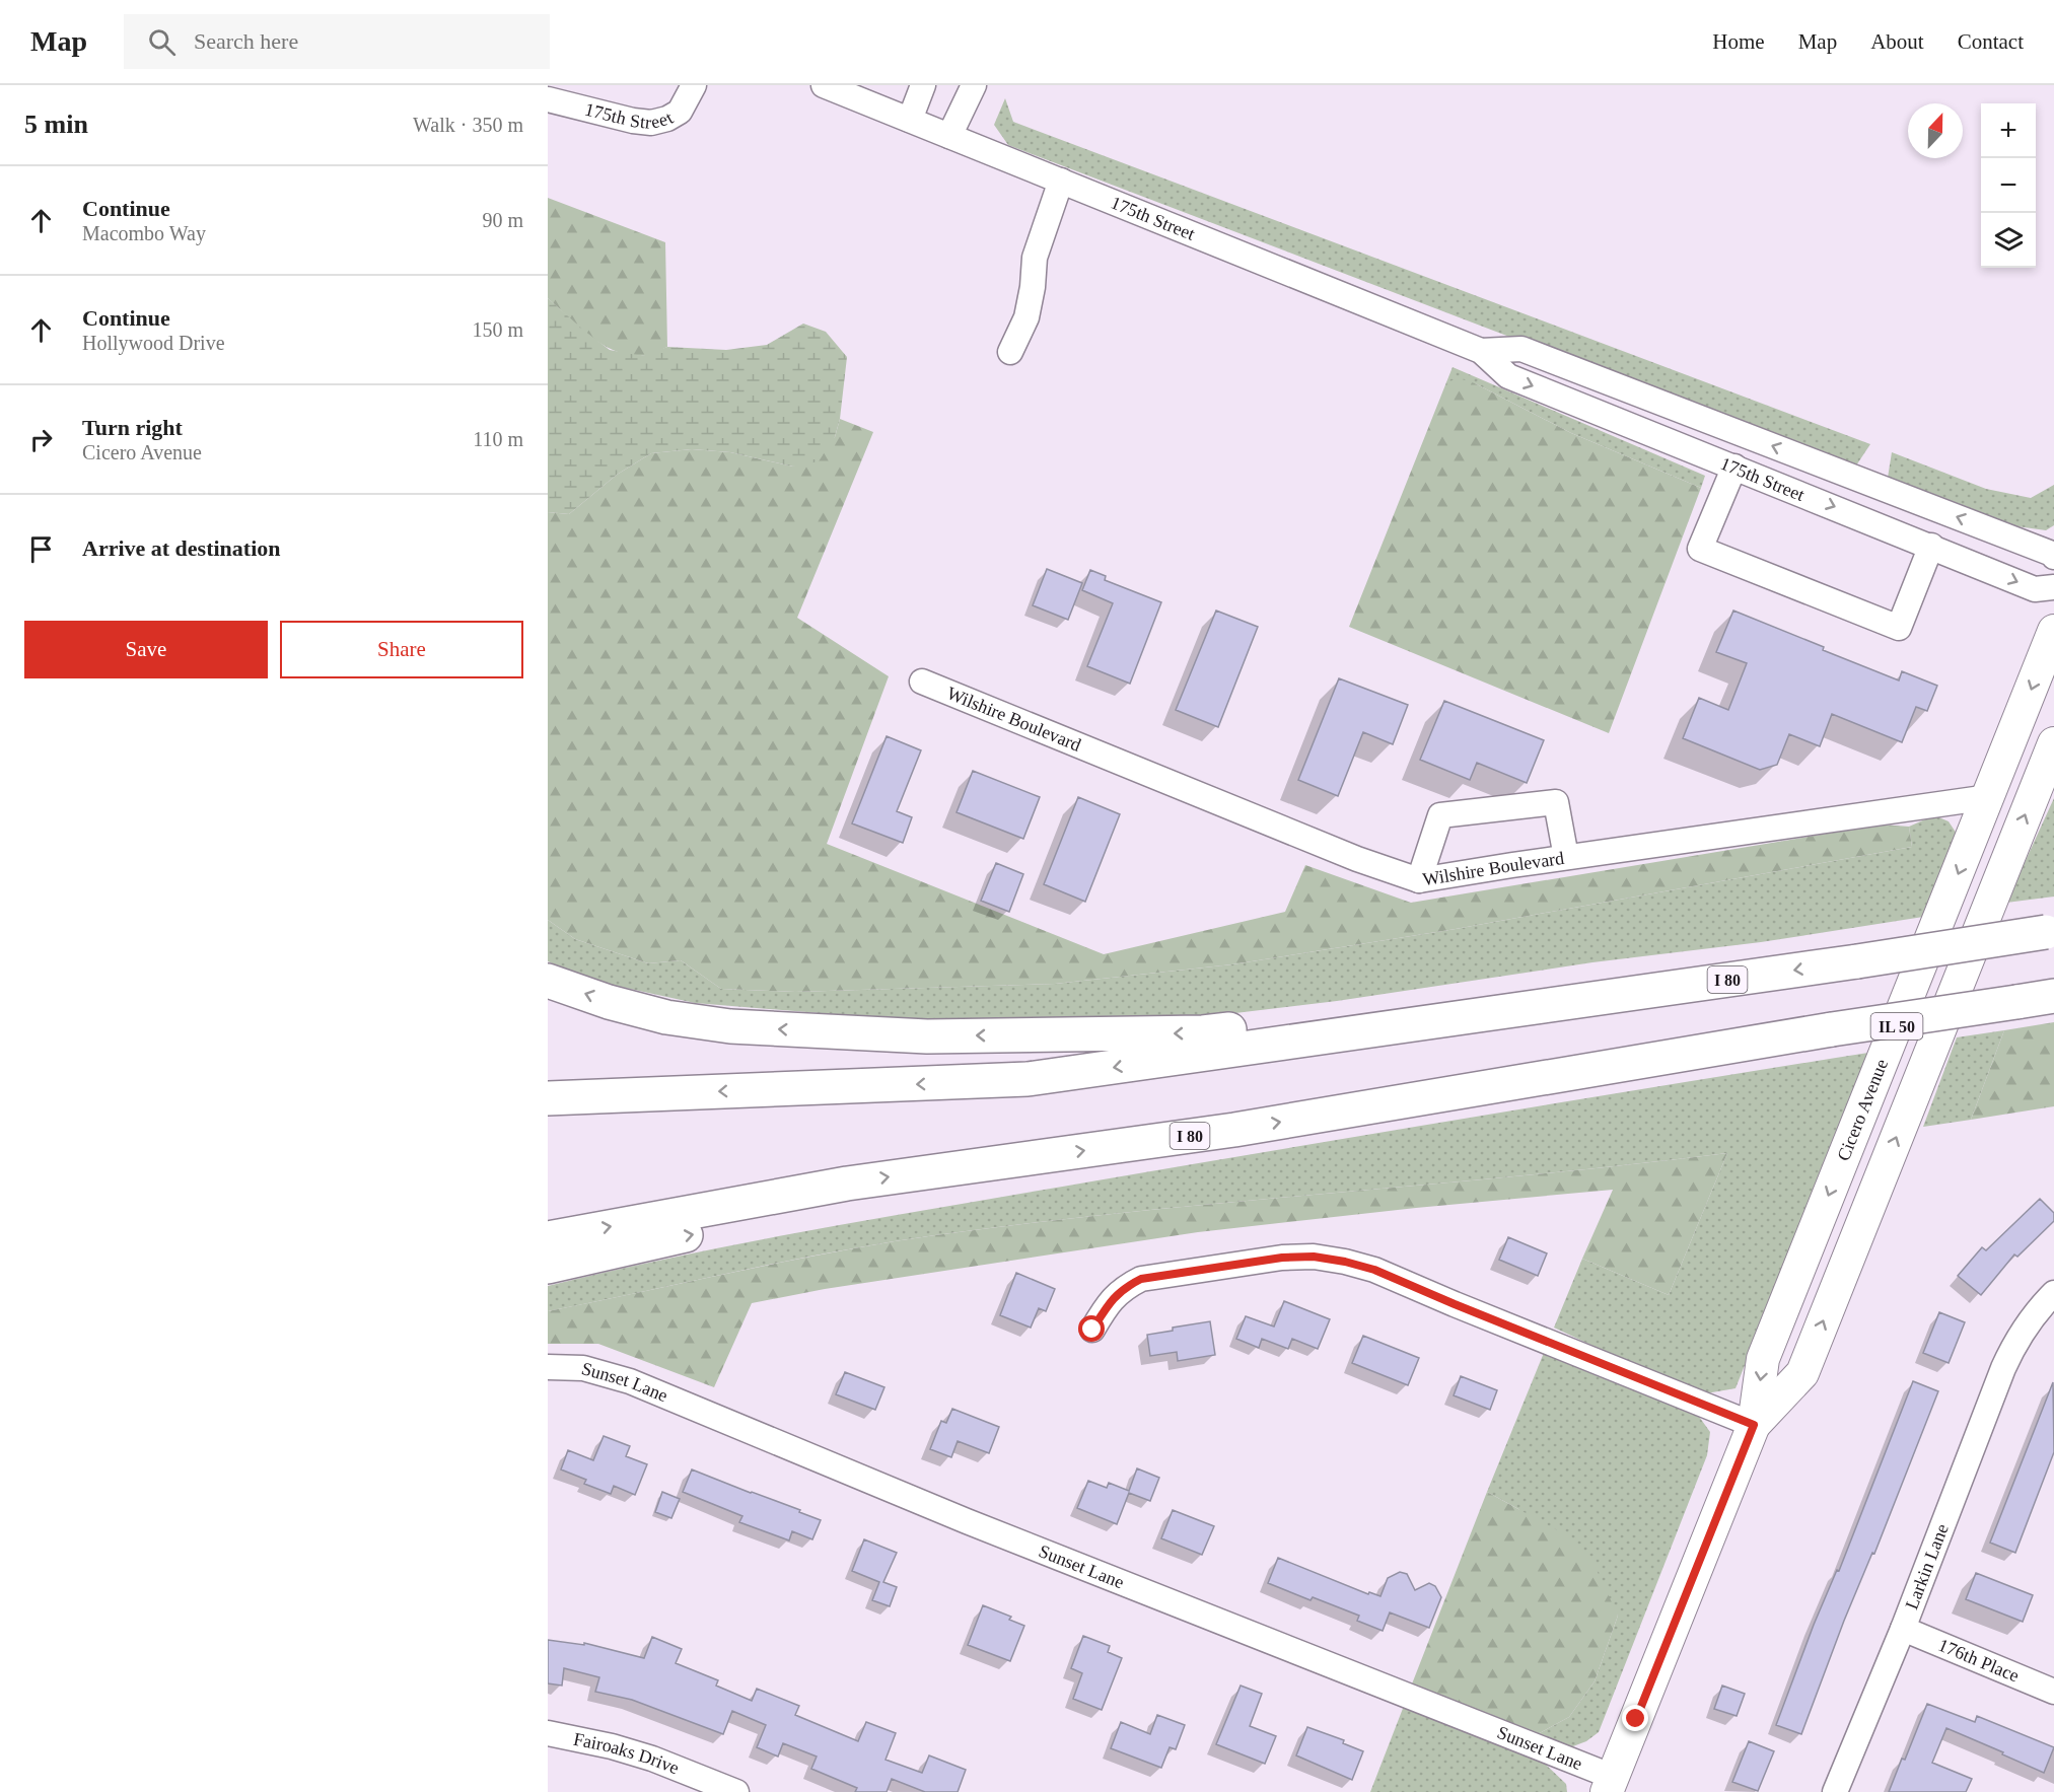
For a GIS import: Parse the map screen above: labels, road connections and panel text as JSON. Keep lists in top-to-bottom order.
{
  "streets": {
    "highway": ["I 80"],
    "main road": ["IL 50", "Cicero Avenue"],
    "street": [
      "175th Street",
      "Wilshire Boulevard",
      "Sunset Lane",
      "Larkin Lane",
      "176th Place",
      "Fairoaks Drive"
    ]
  },
  "crossings": [
    ["Wilshire Boulevard", "Cicero Avenue"],
    ["Cicero Avenue", "Sunset Lane"],
    ["Larkin Lane", "176th Place"]
  ],
  "north": "top",
  "page": {
    "header": "Map",
    "search": "Search here",
    "nav": [
      "Home",
      "Map",
      "About",
      "Contact"
    ],
    "heading": ["5 min", "Walk · 350 m"],
    "map_buttons": ["+", "−"],
    "list": [
      ["Continue", "Macombo Way", "90 m"],
      ["Continue", "Hollywood Drive", "150 m"],
      ["Turn right", "Cicero Avenue", "110 m"],
      "Arrive at destination"
    ],
    "buttons": ["Save", "Share"]
  }
}
